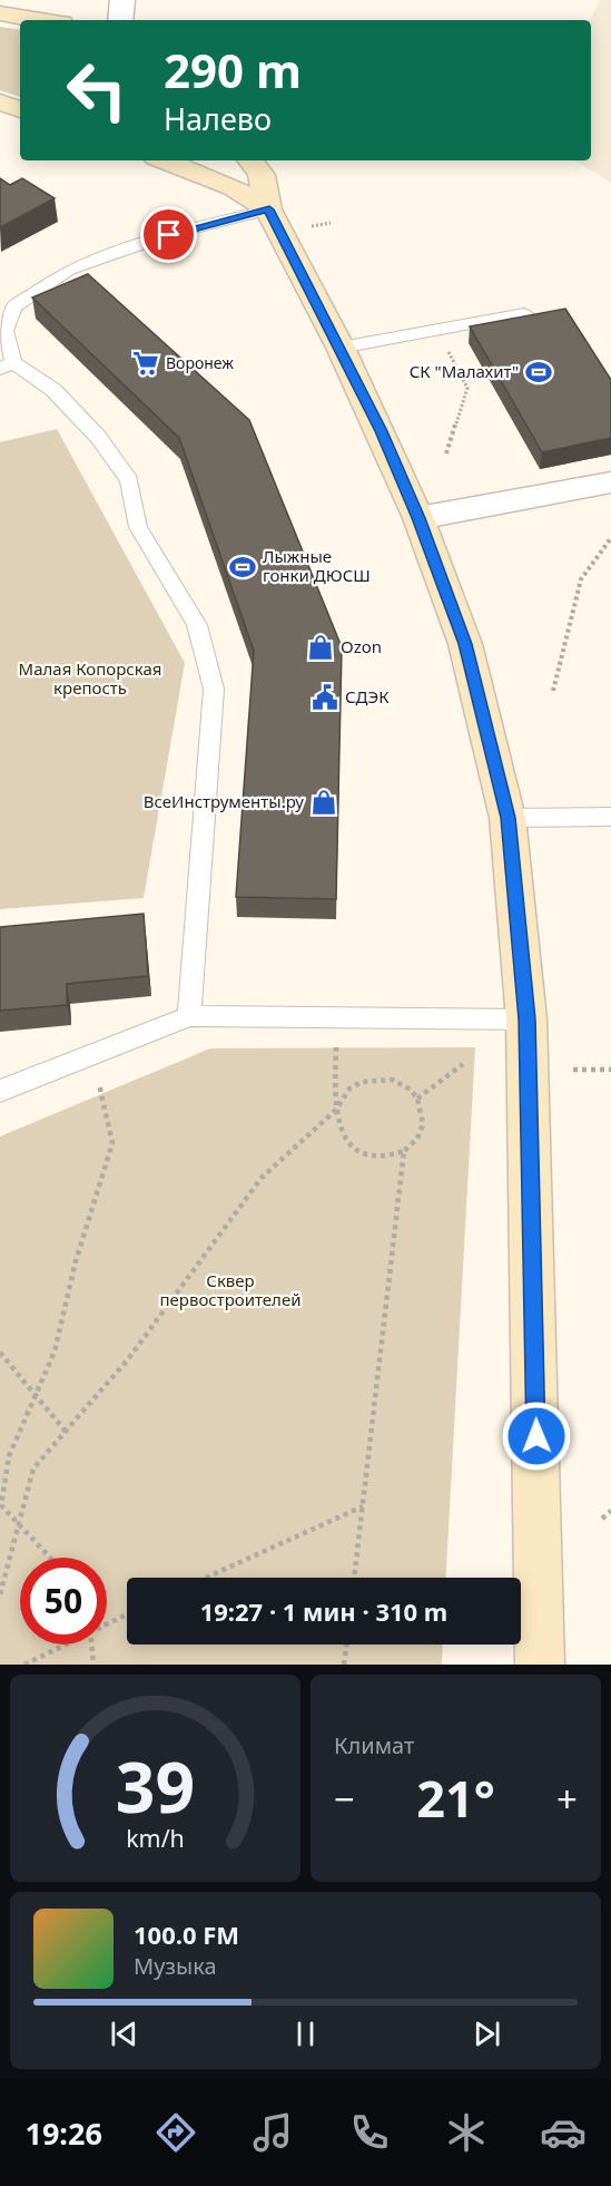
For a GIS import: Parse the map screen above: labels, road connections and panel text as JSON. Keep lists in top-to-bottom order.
{
  "parks": ["Малая Копорская крепость", "Сквер первостроителей"],
  "places": {
    "supermarket": ["Воронеж"],
    "sports": ["СК \"Малахит\"", "Лыжные гонки ДЮСШ"],
    "shop": ["Ozon", "ВсеИнструменты.ру"],
    "public building": ["СДЭК"]
  },
  "page": {
    "turn": ["290 m", "Налево"],
    "limit": "50",
    "trip": "19:27 · 1 мин · 310 m",
    "tile": "Климат",
    "heat": ["−", "21°", "+"],
    "song": ["100.0 FM", "Музыка"],
    "tabs": "19:26",
    "gauge": ["39", "km/h"]
  }
}
